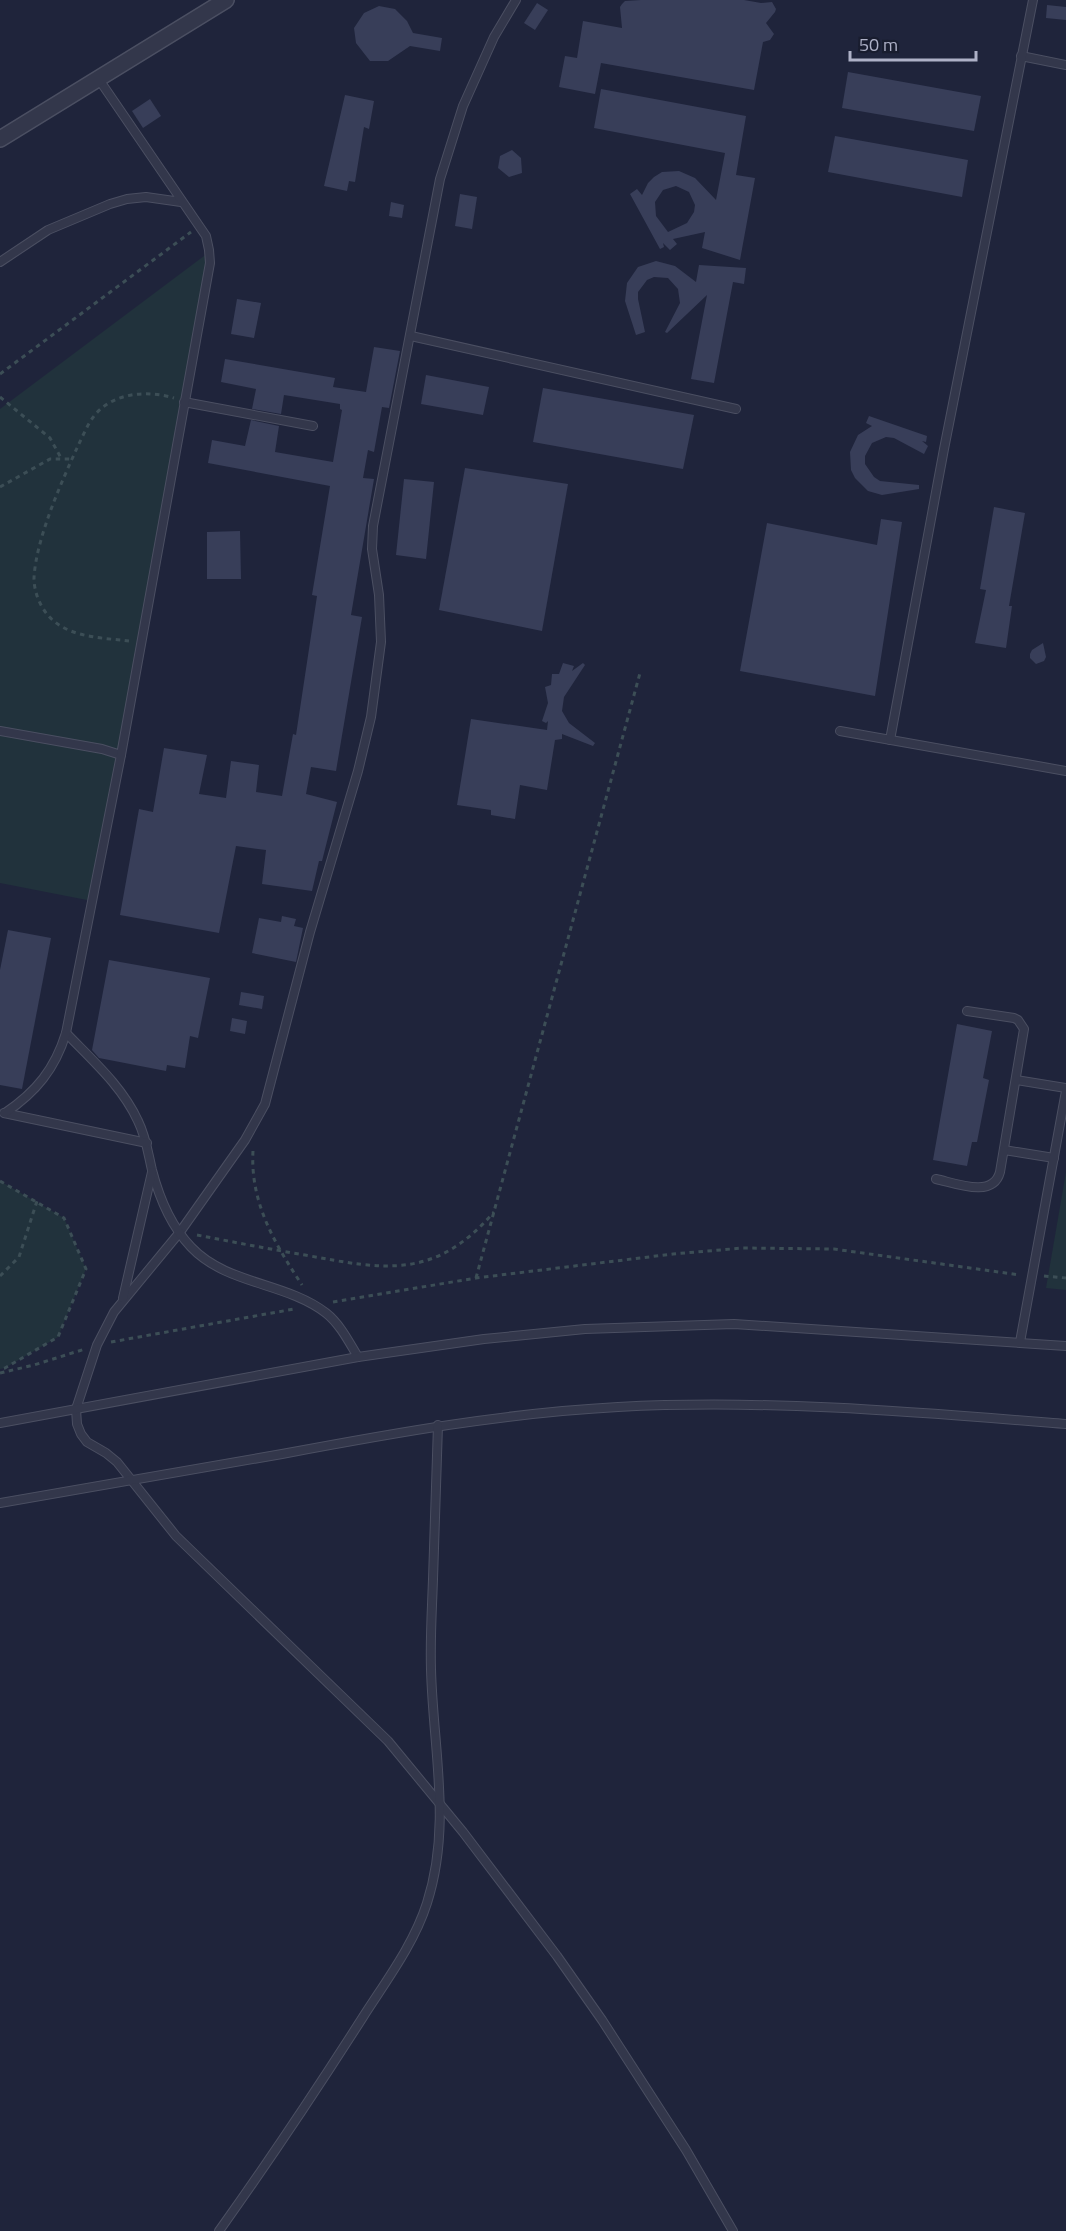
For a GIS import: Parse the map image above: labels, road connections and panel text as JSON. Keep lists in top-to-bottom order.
{
  "scale_bar": "50 m"
}
